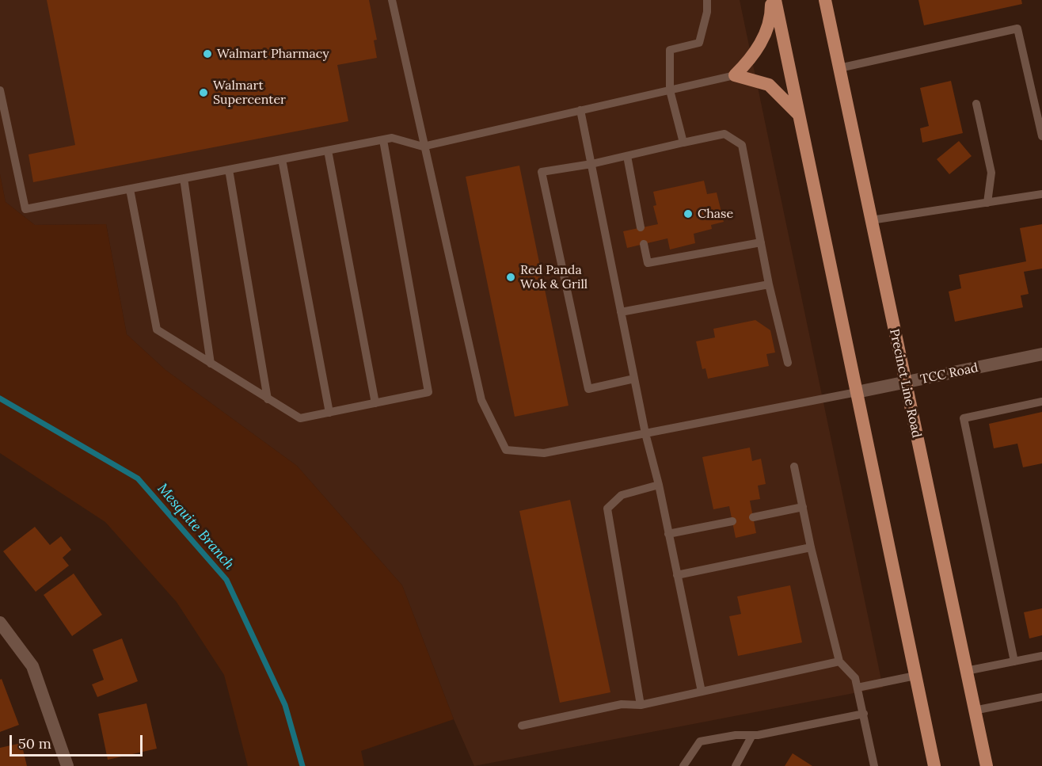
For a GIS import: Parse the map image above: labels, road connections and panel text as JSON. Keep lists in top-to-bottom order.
{
  "streets": {
    "main road": ["Precinct Line Road"],
    "street": ["TCC Road"]
  },
  "crossings": [
    ["TCC Road", "Precinct Line Road"]
  ],
  "water": ["Mesquite Branch"],
  "places": [
    "Walmart Pharmacy",
    "Walmart Supercenter",
    "Chase",
    "Red Panda Wok & Grill"
  ],
  "scale_bar": "50 m"
}
